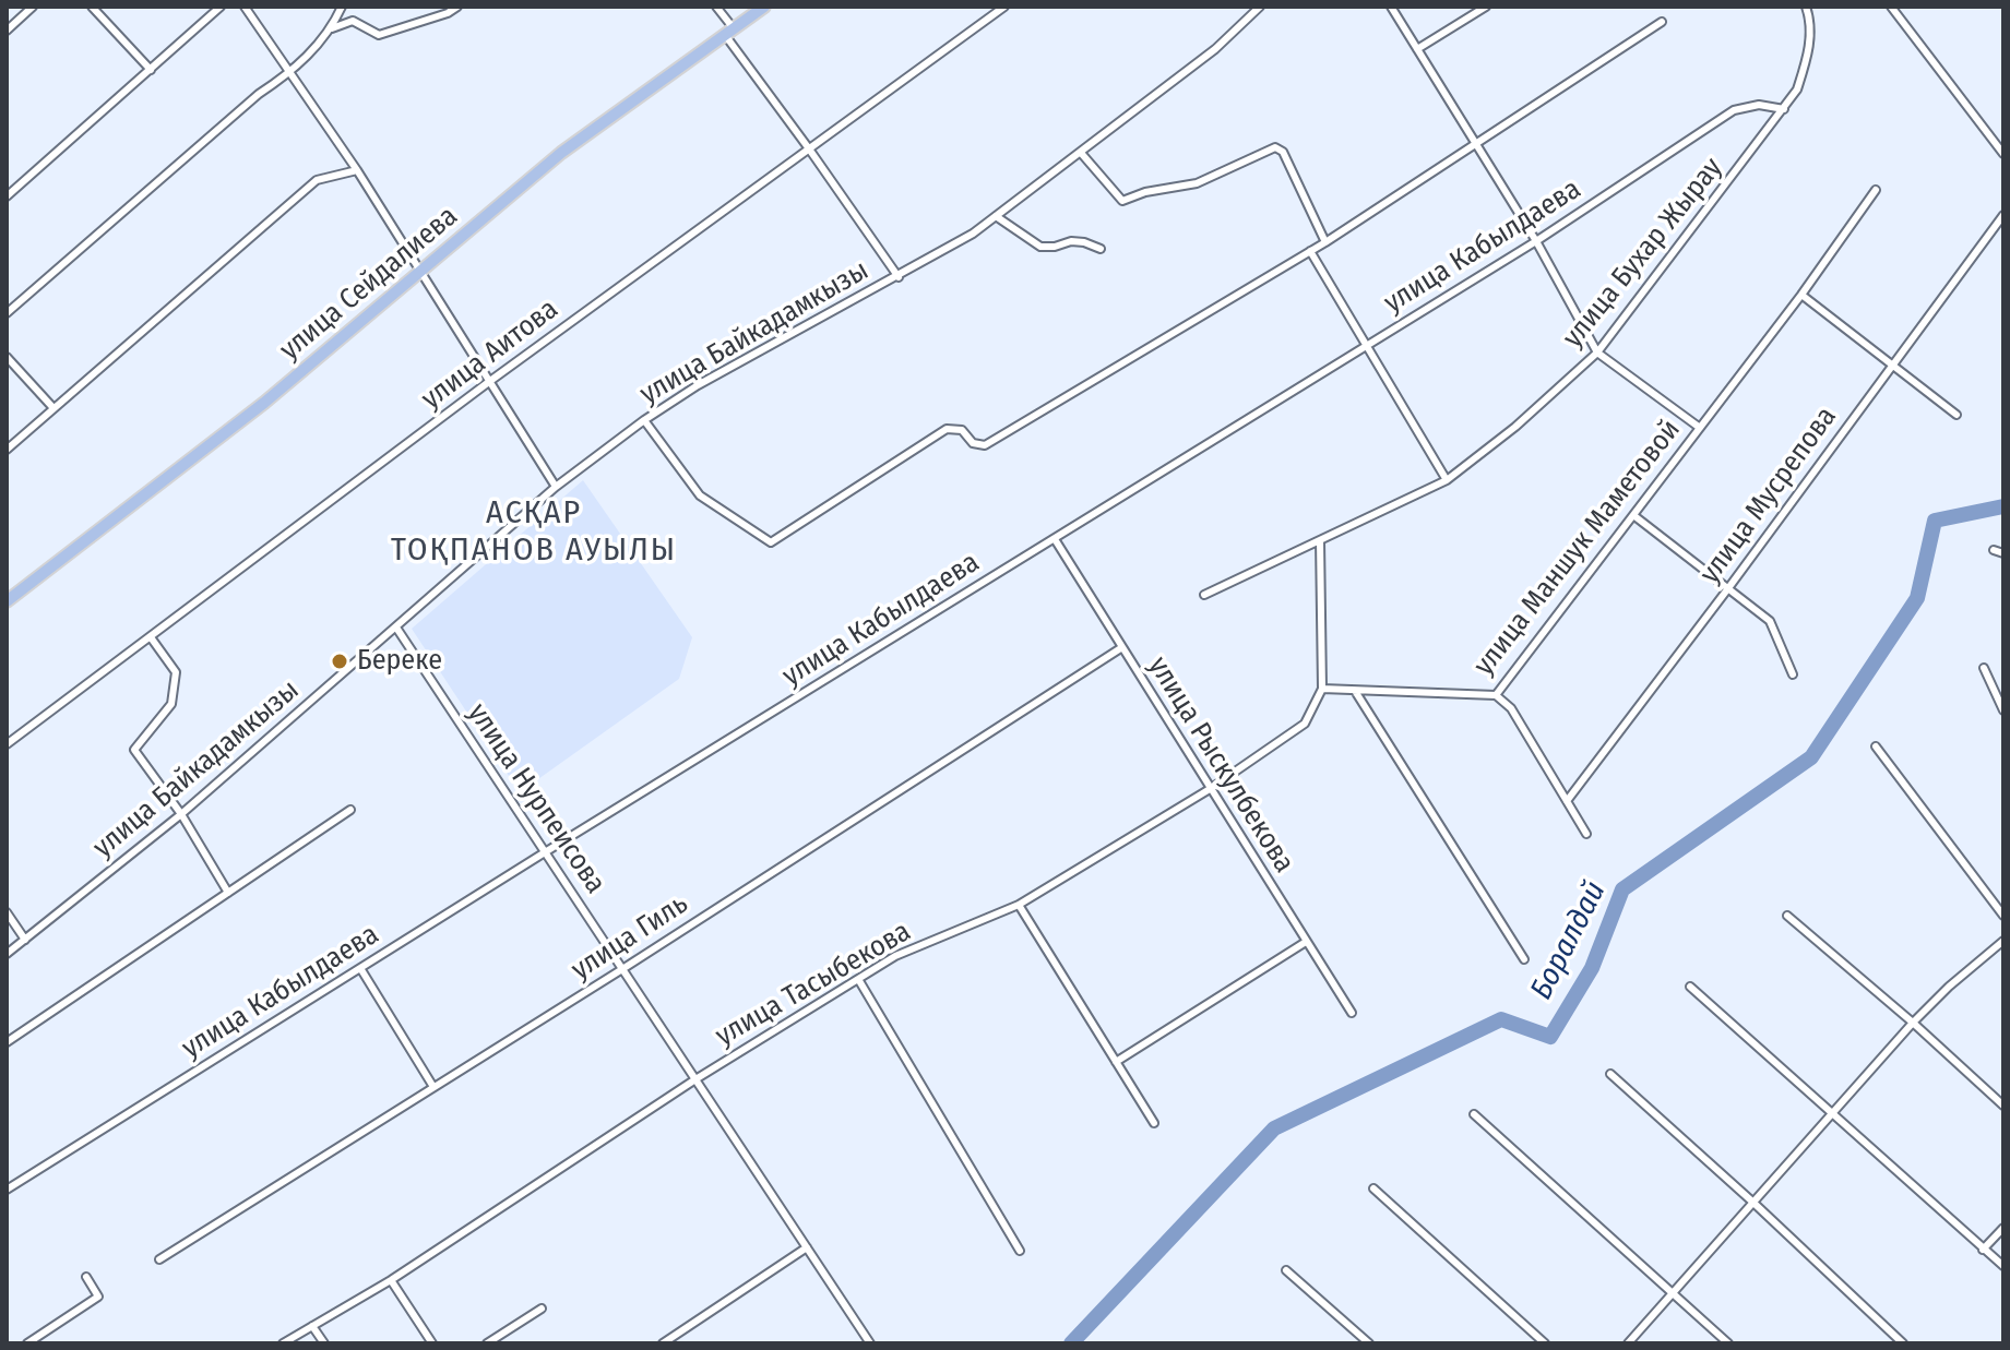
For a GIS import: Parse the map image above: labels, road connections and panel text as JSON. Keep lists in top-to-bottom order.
{
  "streets": {
    "main road": ["улица Сейдалиева"],
    "street": [
      "улица Кабылдаева",
      "улица Бухар Жырау",
      "улица Байкадамкызы",
      "улица Аитова",
      "улица Мусрепова",
      "улица Маншук Маметовой",
      "улица Рыскулбекова",
      "улица Нурпеисова",
      "улица Гиль",
      "улица Тасыбекова"
    ]
  },
  "crossings": [
    ["улица Кабылдаева", "улица Бухар Жырау"],
    ["улица Кабылдаева", "улица Рыскулбекова"],
    ["улица Кабылдаева", "улица Нурпеисова"],
    ["улица Байкадамкызы", "улица Нурпеисова"],
    ["улица Маншук Маметовой", "улица Тасыбекова"],
    ["улица Рыскулбекова", "улица Гиль"],
    ["улица Рыскулбекова", "улица Тасыбекова"],
    ["улица Нурпеисова", "улица Гиль"],
    ["улица Нурпеисова", "улица Тасыбекова"]
  ],
  "districts": ["АСҚАР ТОҚПАНОВ АУЫЛЫ"],
  "water": ["Боралдай"],
  "places": ["Береке"]
}
